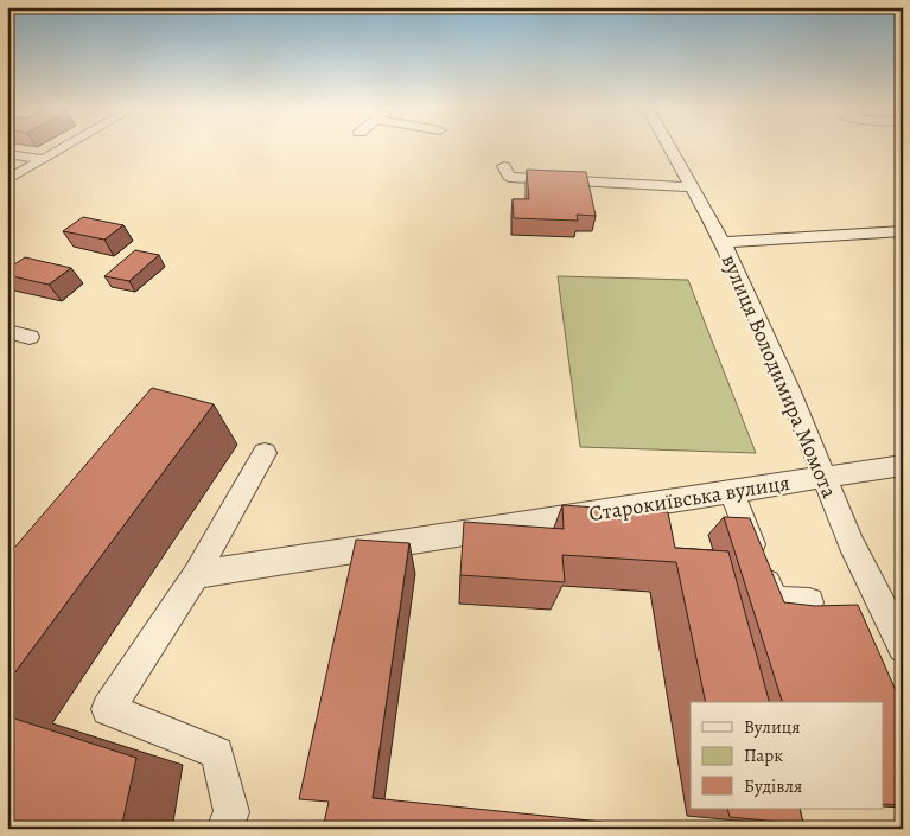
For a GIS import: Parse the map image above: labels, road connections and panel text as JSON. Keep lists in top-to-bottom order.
{
  "streets": {
    "street": ["вулиця Володимира Момота", "Старокиївська вулиця"]
  },
  "crossings": [
    ["вулиця Володимира Момота", "Старокиївська вулиця"]
  ],
  "legend": ["Вулиця", "Парк", "Будівля"]
}
